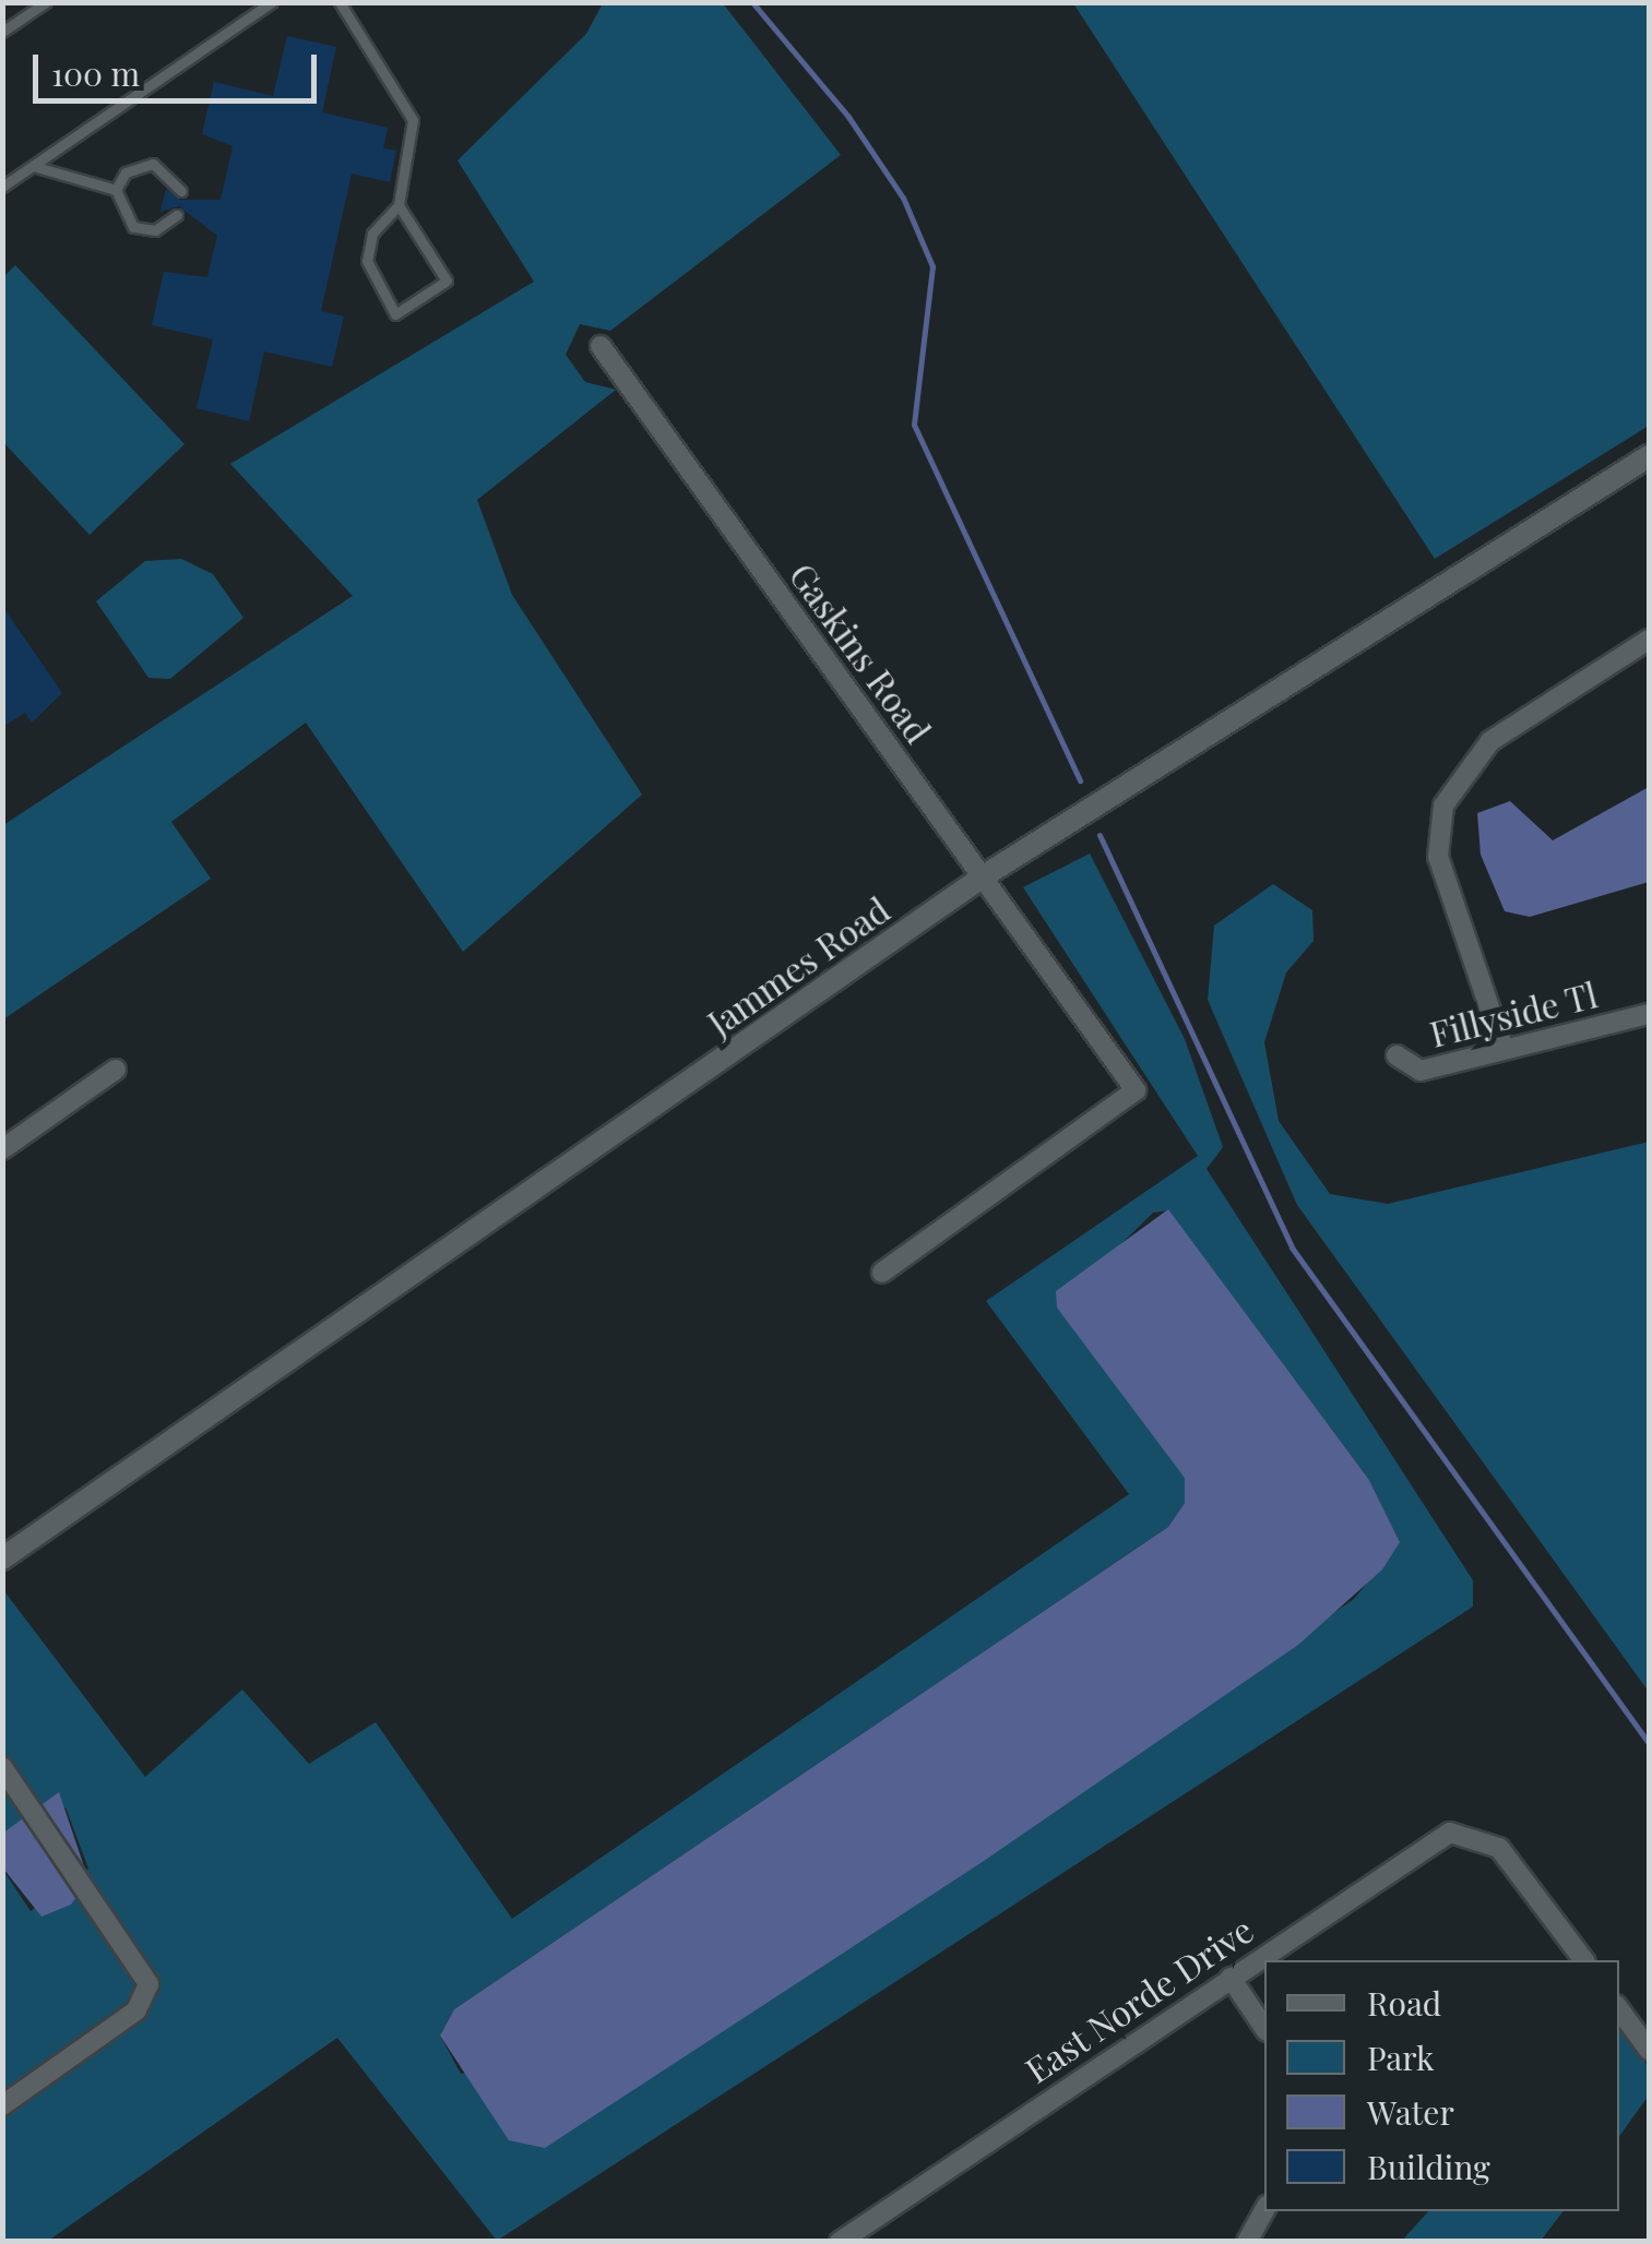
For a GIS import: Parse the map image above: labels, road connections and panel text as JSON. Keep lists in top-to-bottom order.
{
  "streets": {
    "street": [
      "Gaskins Road",
      "Jammes Road",
      "Fillyside Tl",
      "East Norde Drive"
    ]
  },
  "crossings": [
    ["Gaskins Road", "Jammes Road"]
  ],
  "legend": [
    "Road",
    "Park",
    "Water",
    "Building"
  ],
  "scale_bar": "100 m"
}
